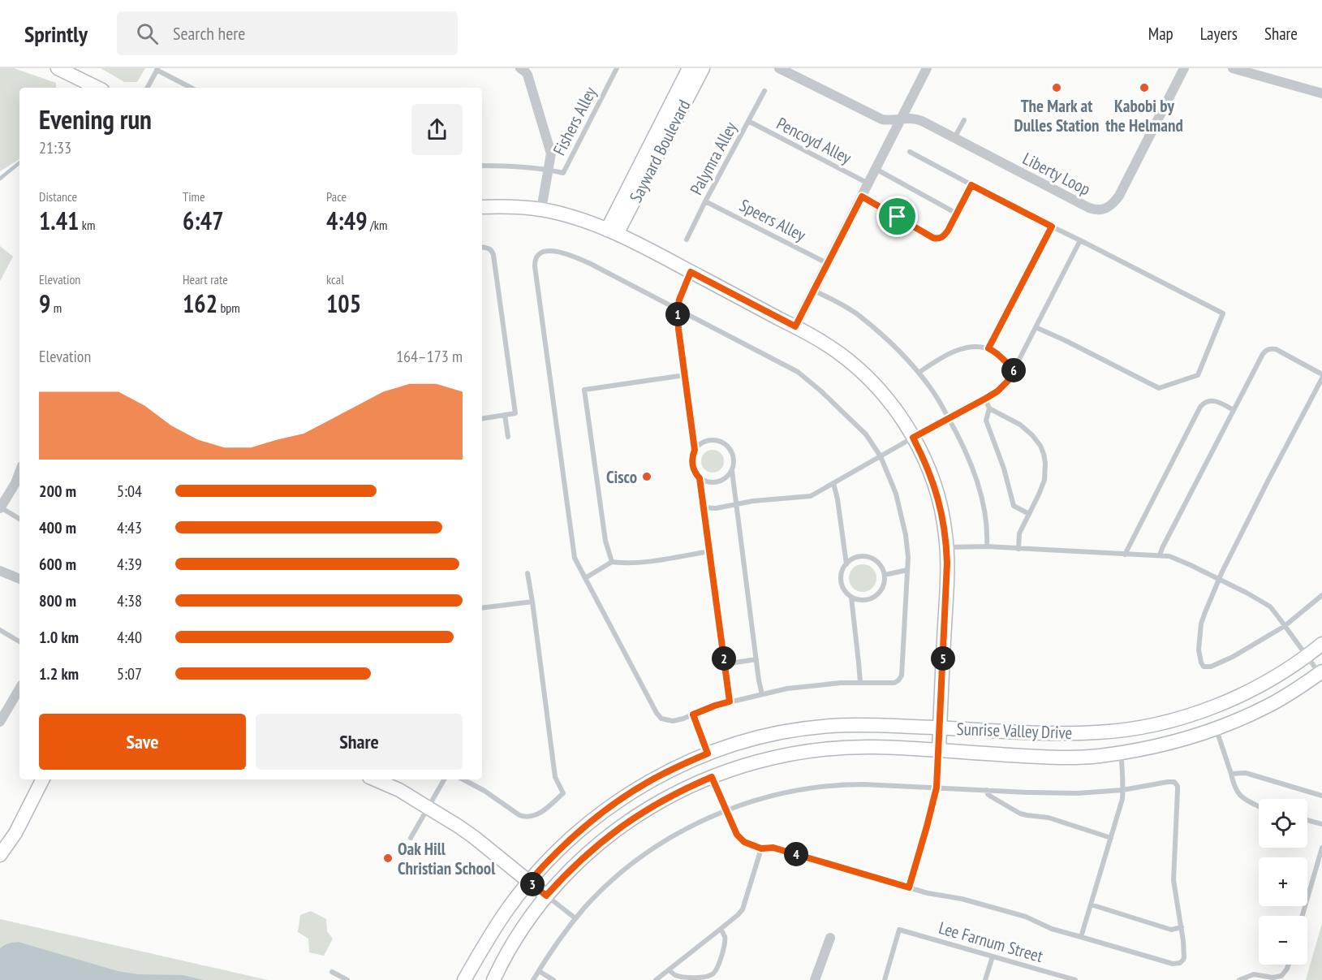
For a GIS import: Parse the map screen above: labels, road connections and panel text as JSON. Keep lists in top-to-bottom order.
{
  "streets": {
    "main road": ["Sayward Boulevard", "Sunrise Valley Drive"],
    "street": ["Liberty Loop"],
    "lane": [
      "Fishers Alley",
      "Pencoyd Alley",
      "Palymra Alley",
      "Speers Alley",
      "Lee Farnum Street"
    ]
  },
  "crossings": [
    ["Pencoyd Alley", "Palymra Alley"],
    ["Palymra Alley", "Speers Alley"]
  ],
  "places": [
    "The Mark at Dulles Station",
    "Kabobi by the Helmand",
    "Cisco",
    "Oak Hill Christian School"
  ],
  "page": {
    "header": "Sprintly",
    "search": "Search here",
    "nav": ["Map", "Layers", "Share"],
    "heading": ["Evening run", "21:33"],
    "stats": [
      ["Distance", "1.41 km"],
      ["Time", "6:47"],
      ["Pace", "4:49 /km"],
      ["Elevation", "9 m"],
      ["Heart rate", "162 bpm"],
      ["kcal", "105"]
    ],
    "pins": [
      "1",
      "6",
      "2",
      "5",
      "4",
      "3"
    ],
    "chart": ["Elevation", "164–173 m"],
    "list": [
      {
        "name": "200 m",
        "note": "5:04"
      },
      {
        "name": "400 m",
        "note": "4:43"
      },
      {
        "name": "600 m",
        "note": "4:39"
      },
      {
        "name": "800 m",
        "note": "4:38"
      },
      {
        "name": "1.0 km",
        "note": "4:40"
      },
      {
        "name": "1.2 km",
        "note": "5:07"
      }
    ],
    "buttons": ["Save", "Share"],
    "map_buttons": ["+", "−"]
  }
}
